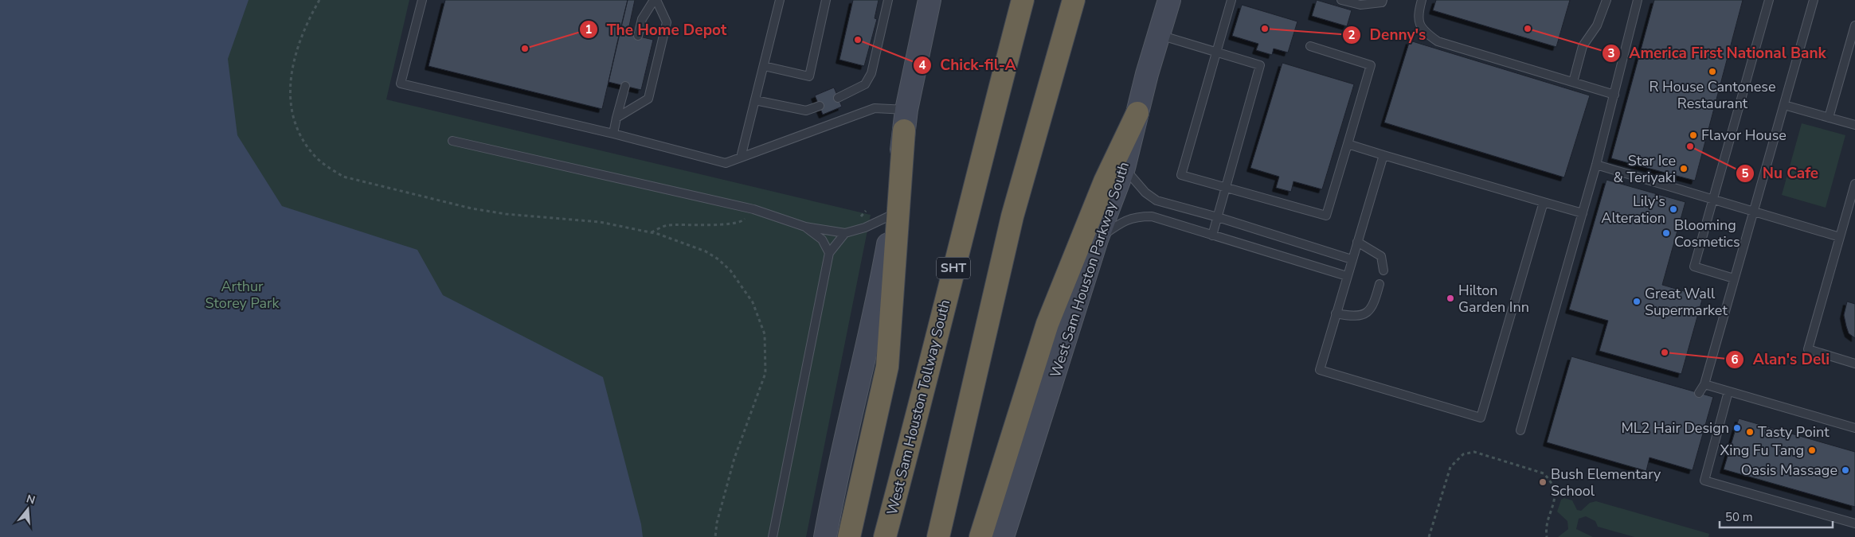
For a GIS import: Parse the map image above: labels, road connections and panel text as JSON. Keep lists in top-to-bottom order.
{
  "streets": {
    "highway": ["SHT", "West Sam Houston Tollway South"],
    "main road": ["West Sam Houston Parkway South"]
  },
  "parks": ["Arthur Storey Park"],
  "places": [
    "Denny's",
    "America First National Bank",
    "Chick-fil-A",
    "The Home Depot",
    "R House Cantonese Restaurant",
    "Flavor House",
    "Nu Cafe",
    "Star Ice & Teriyaki",
    "Lily's Alteration",
    "Blooming Cosmetics",
    "Hilton Garden Inn",
    "Great Wall Supermarket",
    "Alan's Deli",
    "ML2 Hair Design",
    "Tasty Point",
    "Xing Fu Tang",
    "Oasis Massage",
    "Bush Elementary School"
  ],
  "scale_bar": "50 m",
  "north": "top"
}
